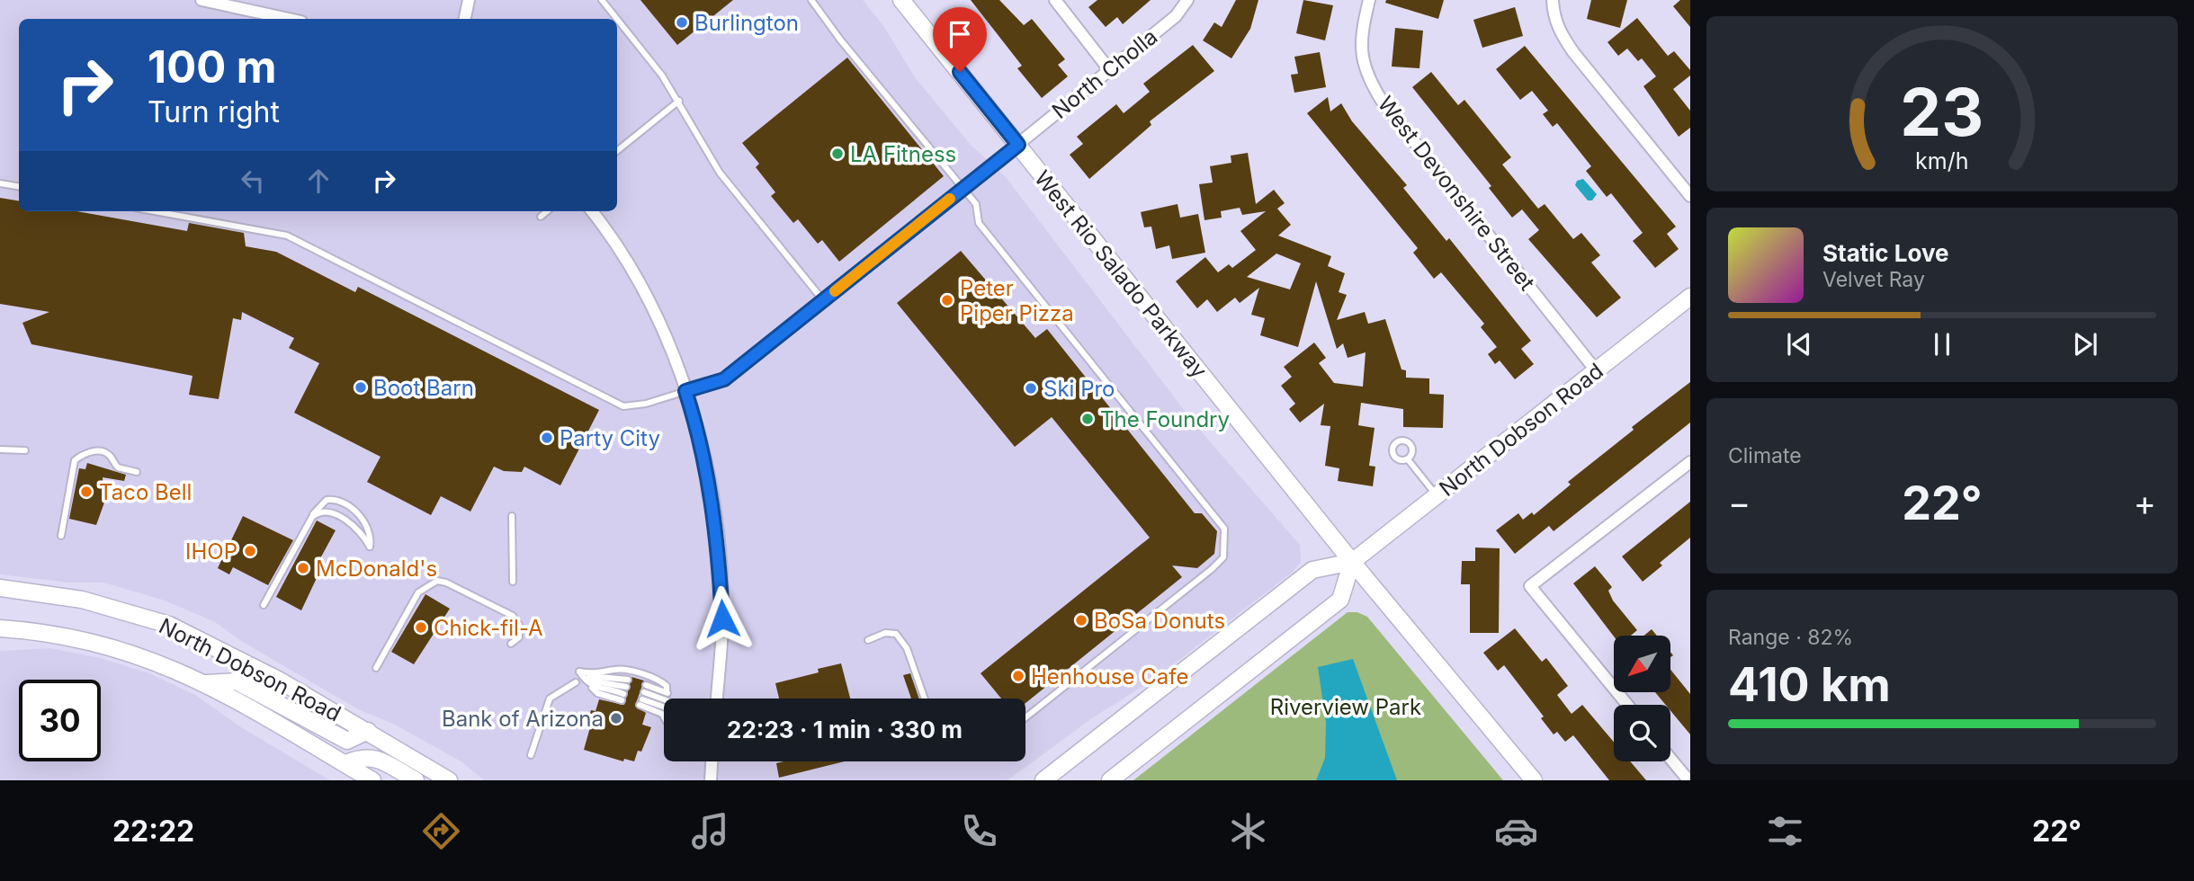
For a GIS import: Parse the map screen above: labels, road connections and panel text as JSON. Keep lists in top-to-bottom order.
{
  "streets": {
    "main road": ["West Rio Salado Parkway", "North Dobson Road"],
    "street": ["North Cholla", "West Devonshire Street"]
  },
  "crossings": [
    ["North Cholla", "West Rio Salado Parkway"],
    ["West Devonshire Street", "North Dobson Road"],
    ["West Rio Salado Parkway", "North Dobson Road"]
  ],
  "parks": ["Riverview Park"],
  "places": [
    "Burlington",
    "LA Fitness",
    "Peter Piper Pizza",
    "Boot Barn",
    "Ski Pro",
    "The Foundry",
    "Party City",
    "Taco Bell",
    "IHOP",
    "McDonald's",
    "BoSa Donuts",
    "Chick-fil-A",
    "Henhouse Cafe",
    "Bank of Arizona"
  ],
  "north": "bottom left",
  "page": {
    "turn": ["100 m", "Turn right"],
    "song": ["Static Love", "Velvet Ray"],
    "tile": [
      "Climate",
      ["Range · 82%", "410 km"]
    ],
    "heat": ["−", "22°", "+"],
    "limit": "30",
    "trip": "22:23 · 1 min · 330 m",
    "tabs": ["22:22", "22°"],
    "gauge": ["23", "km/h"]
  }
}
